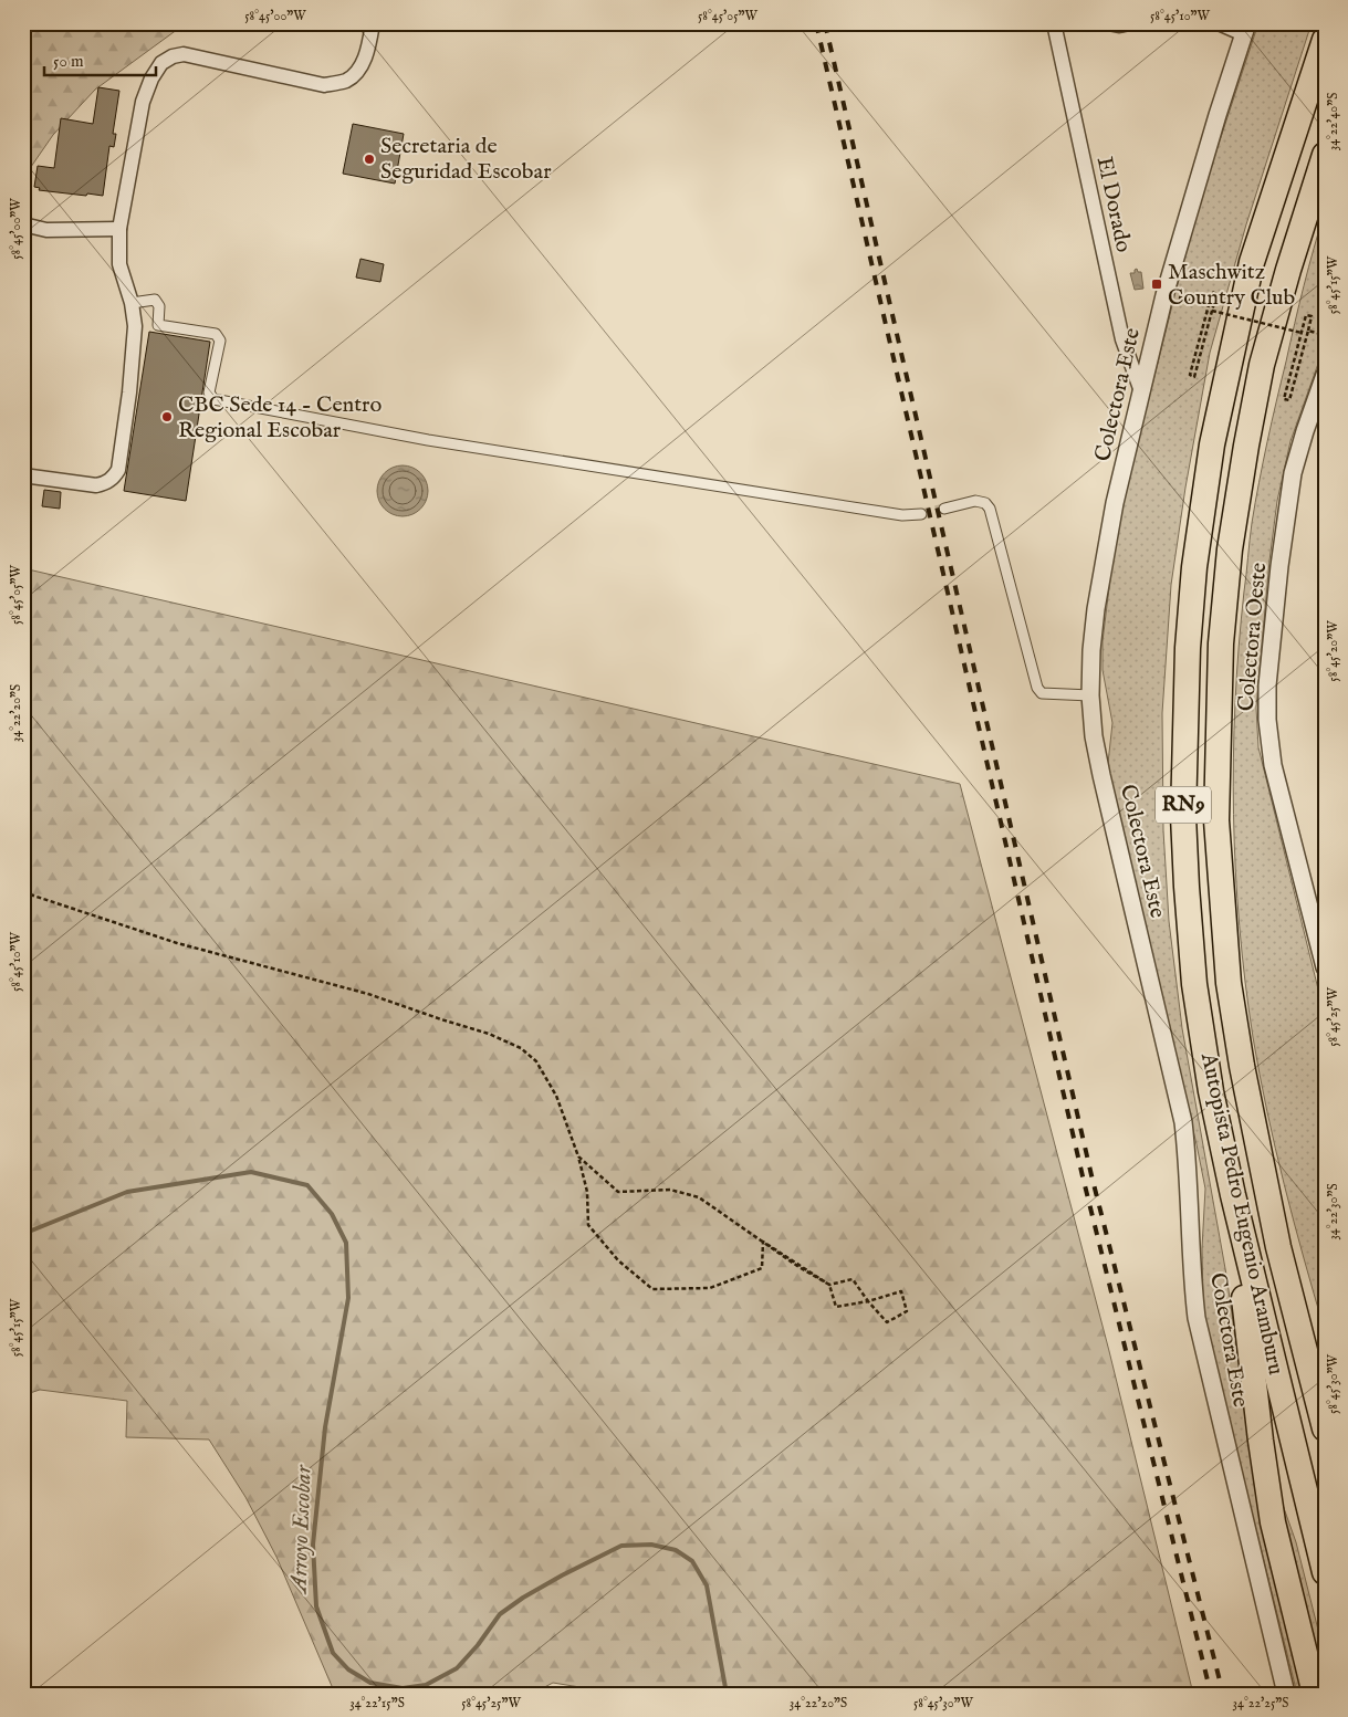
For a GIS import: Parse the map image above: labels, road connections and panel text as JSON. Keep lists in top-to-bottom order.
{
  "streets": {
    "highway": ["RN9", "Autopista Pedro Eugenio Aramburu"],
    "street": ["El Dorado", "Colectora Este", "Colectora Oeste"]
  },
  "crossings": [
    ["El Dorado", "Colectora Este"]
  ],
  "water": ["Arroyo Escobar"],
  "places": {
    "other": ["Secretaria de Seguridad Escobar", "CBC Sede 14 - Centro Regional Escobar"],
    "transit": ["Maschwitz Country Club"]
  },
  "scale_bar": "50 m",
  "coordinates": [
    "58°45'00\"W",
    "58°45'05\"W",
    "58°45'10\"W",
    "34°22'40\"S",
    "58°45'15\"W",
    "58°45'20\"W",
    "34°22'20\"S",
    "58°45'25\"W",
    "34°22'30\"S",
    "58°45'30\"W",
    "34°22'15\"S",
    "34°22'25\"S"
  ]
}
